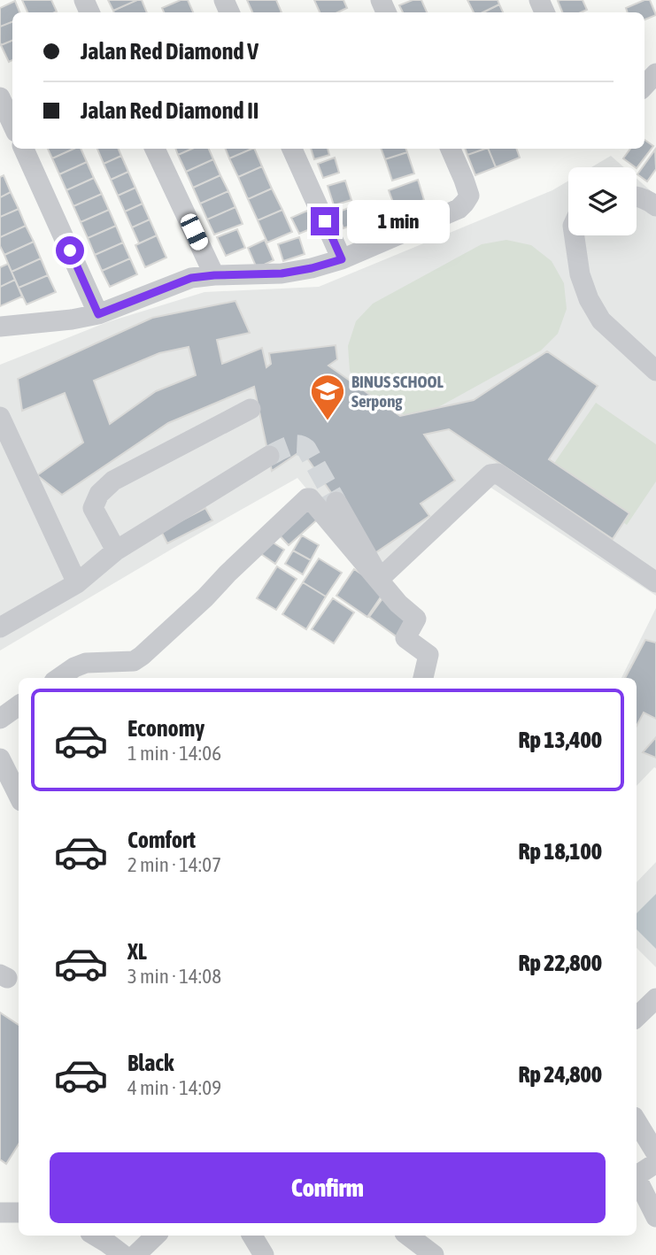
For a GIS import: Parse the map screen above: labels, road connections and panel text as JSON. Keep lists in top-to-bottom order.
{
  "places": {
    "school or university": ["BINUS SCHOOL Serpong"]
  },
  "page": {
    "banner": ["Jalan Red Diamond V", "Jalan Red Diamond II"],
    "bubble": "1 min",
    "list": [
      {
        "name": "Economy",
        "note": "1 min · 14:06",
        "value": "Rp 13,400"
      },
      {
        "name": "Comfort",
        "note": "2 min · 14:07",
        "value": "Rp 18,100"
      },
      {
        "name": "XL",
        "note": "3 min · 14:08",
        "value": "Rp 22,800"
      },
      {
        "name": "Black",
        "note": "4 min · 14:09",
        "value": "Rp 24,800"
      }
    ],
    "buttons": "Confirm"
  }
}
